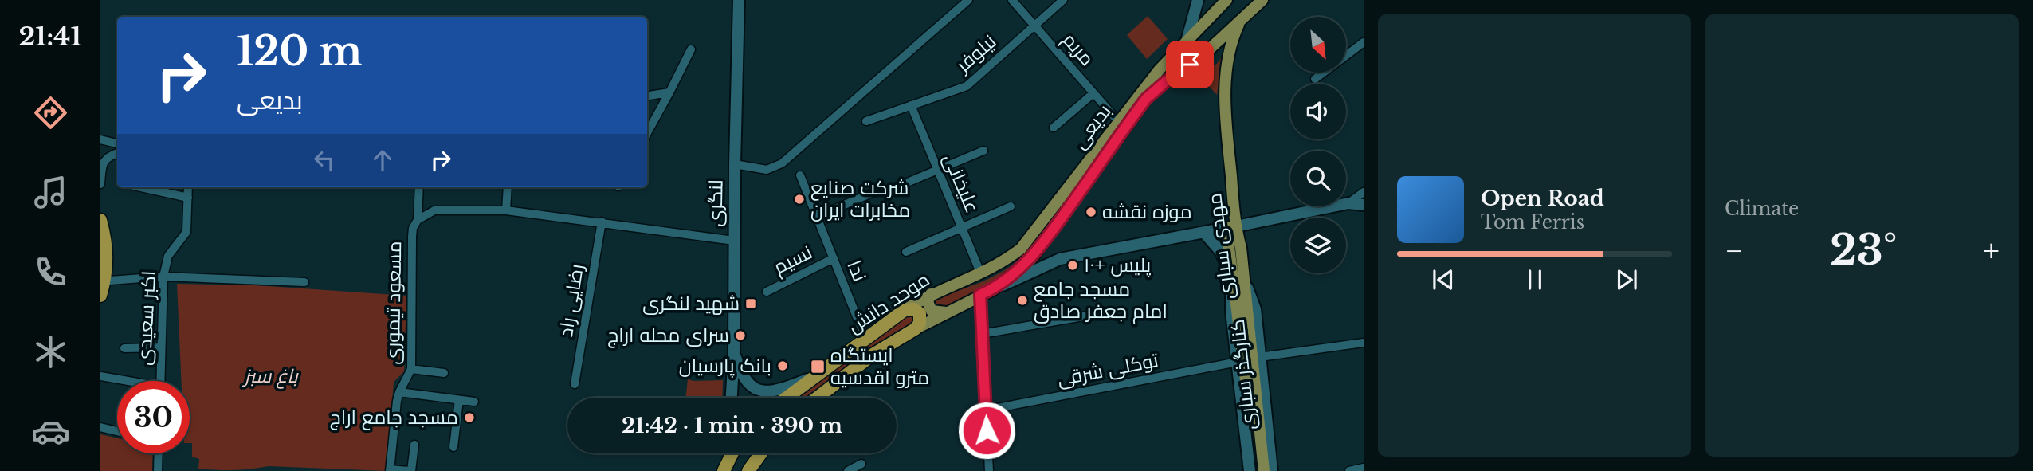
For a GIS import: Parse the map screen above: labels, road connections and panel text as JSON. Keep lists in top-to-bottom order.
{
  "streets": {
    "highway": ["موحد دانش"],
    "main road": [
      "بدیعی",
      "لنگری",
      "مهدی سباری",
      "کنارگذر سباری"
    ],
    "street": [
      "مریم",
      "نیلوفر",
      "علیخانی",
      "نسیم",
      "ندا",
      "رضایی راد",
      "مسعود تیموری",
      "اکبر سعیدی",
      "توکلی شرقی"
    ]
  },
  "crossings": [
    ["مریم", "نیلوفر"],
    ["مریم", "بدیعی"],
    ["نیلوفر", "علیخانی"],
    ["بدیعی", "مهدی سباری"],
    ["بدیعی", "موحد دانش"],
    ["علیخانی", "موحد دانش"],
    ["لنگری", "مسعود تیموری"],
    ["مهدی سباری", "موحد دانش"],
    ["مهدی سباری", "کنارگذر سباری"],
    ["نسیم", "ندا"],
    ["ندا", "موحد دانش"],
    ["رضایی راد", "مسعود تیموری"],
    ["توکلی شرقی", "کنارگذر سباری"]
  ],
  "parks": ["باغ سبز"],
  "places": {
    "other": [
      "شرکت صنایع مخابرات ایران",
      "موزه نقشه",
      "پلیس +۱۰",
      "مسجد جامع امام جعفر صادق",
      "سرای محله اراج",
      "بانک پارسیان",
      "مسجد جامع اراج"
    ],
    "transit": ["شهید لنگری", "ایستگاه مترو اقدسیه"]
  },
  "north": "bottom right",
  "page": {
    "tabs": "21:41",
    "tile": "Climate",
    "turn": ["120 m", "بدیعی"],
    "song": ["Open Road", "Tom Ferris"],
    "heat": ["−", "23°", "+"],
    "limit": "30",
    "trip": "21:42 · 1 min · 390 m"
  }
}
